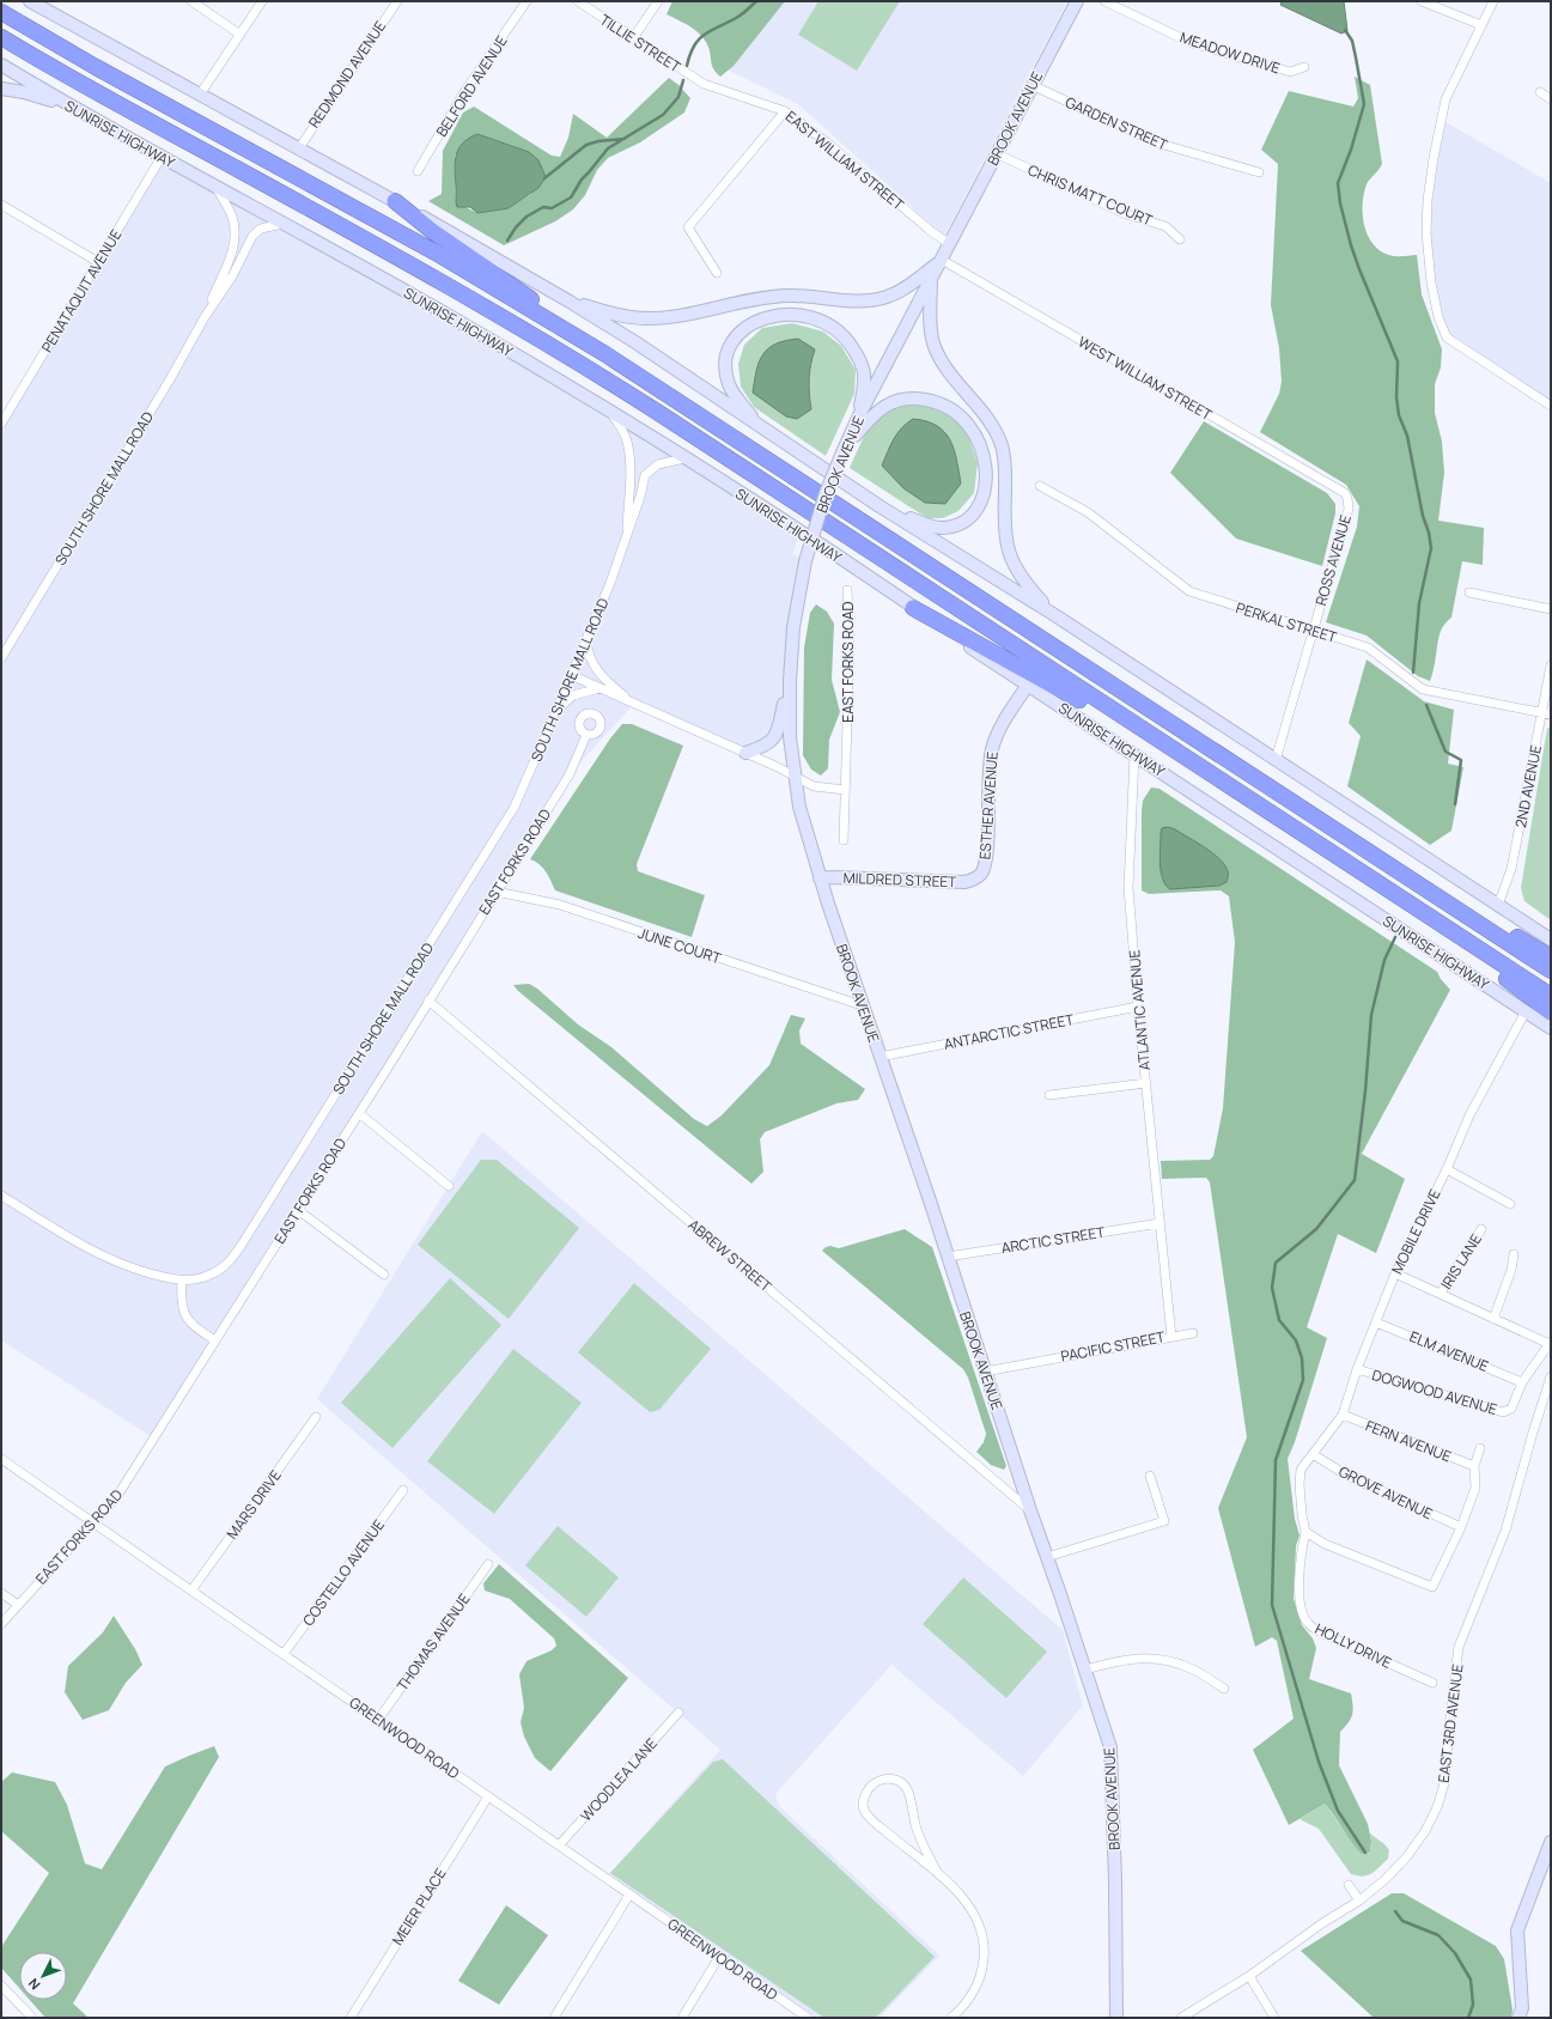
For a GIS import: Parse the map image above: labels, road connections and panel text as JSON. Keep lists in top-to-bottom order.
{
  "streets": {
    "highway": ["SUNRISE HIGHWAY"],
    "main road": ["BROOK AVENUE", "ESTHER AVENUE", "MILDRED STREET"],
    "street": [
      "TILLIE STREET",
      "MEADOW DRIVE",
      "REDMOND AVENUE",
      "BELFORD AVENUE",
      "GARDEN STREET",
      "EAST WILLIAM STREET",
      "CHRIS MATT COURT",
      "PENATAQUIT AVENUE",
      "WEST WILLIAM STREET",
      "SOUTH SHORE MALL ROAD",
      "ROSS AVENUE",
      "PERKAL STREET",
      "EAST FORKS ROAD",
      "2ND AVENUE",
      "JUNE COURT",
      "ATLANTIC AVENUE",
      "ANTARCTIC STREET",
      "MOBILE DRIVE",
      "ARCTIC STREET",
      "ABREW STREET",
      "IRIS LANE",
      "PACIFIC STREET",
      "ELM AVENUE",
      "DOGWOOD AVENUE",
      "FERN AVENUE",
      "GROVE AVENUE",
      "MARS DRIVE",
      "COSTELLO AVENUE",
      "THOMAS AVENUE",
      "HOLLY DRIVE",
      "EAST 3RD AVENUE",
      "GREENWOOD ROAD",
      "WOODLEA LANE",
      "MEIER PLACE"
    ]
  },
  "crossings": [
    ["TILLIE STREET", "EAST WILLIAM STREET"],
    ["BROOK AVENUE", "GARDEN STREET"],
    ["BROOK AVENUE", "EAST WILLIAM STREET"],
    ["BROOK AVENUE", "CHRIS MATT COURT"],
    ["BROOK AVENUE", "WEST WILLIAM STREET"],
    ["BROOK AVENUE", "MILDRED STREET"],
    ["BROOK AVENUE", "JUNE COURT"],
    ["BROOK AVENUE", "ANTARCTIC STREET"],
    ["BROOK AVENUE", "ARCTIC STREET"],
    ["BROOK AVENUE", "ABREW STREET"],
    ["BROOK AVENUE", "PACIFIC STREET"],
    ["SUNRISE HIGHWAY", "PENATAQUIT AVENUE"],
    ["SUNRISE HIGHWAY", "SOUTH SHORE MALL ROAD"],
    ["SUNRISE HIGHWAY", "ESTHER AVENUE"],
    ["SUNRISE HIGHWAY", "ATLANTIC AVENUE"],
    ["SUNRISE HIGHWAY", "MOBILE DRIVE"],
    ["WEST WILLIAM STREET", "ROSS AVENUE"],
    ["ROSS AVENUE", "PERKAL STREET"],
    ["PERKAL STREET", "2ND AVENUE"],
    ["EAST FORKS ROAD", "JUNE COURT"],
    ["EAST FORKS ROAD", "ABREW STREET"],
    ["EAST FORKS ROAD", "GREENWOOD ROAD"],
    ["ESTHER AVENUE", "MILDRED STREET"],
    ["ATLANTIC AVENUE", "ANTARCTIC STREET"],
    ["ATLANTIC AVENUE", "ARCTIC STREET"],
    ["ATLANTIC AVENUE", "PACIFIC STREET"],
    ["MOBILE DRIVE", "ELM AVENUE"],
    ["MOBILE DRIVE", "DOGWOOD AVENUE"],
    ["MOBILE DRIVE", "FERN AVENUE"],
    ["MOBILE DRIVE", "GROVE AVENUE"],
    ["MOBILE DRIVE", "HOLLY DRIVE"],
    ["ELM AVENUE", "DOGWOOD AVENUE"],
    ["GROVE AVENUE", "HOLLY DRIVE"],
    ["MARS DRIVE", "GREENWOOD ROAD"],
    ["COSTELLO AVENUE", "GREENWOOD ROAD"],
    ["THOMAS AVENUE", "GREENWOOD ROAD"],
    ["GREENWOOD ROAD", "WOODLEA LANE"],
    ["GREENWOOD ROAD", "MEIER PLACE"]
  ],
  "north": "bottom left"
}
